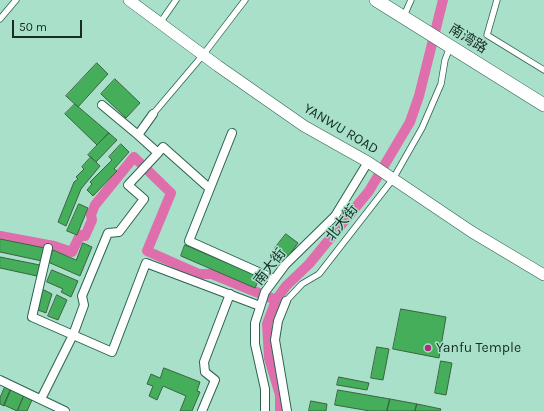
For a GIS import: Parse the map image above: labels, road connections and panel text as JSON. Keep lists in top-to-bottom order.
{
  "streets": {
    "street": [
      "南湾路",
      "YANWU ROAD",
      "北大街",
      "南大街"
    ]
  },
  "crossings": [
    ["南湾路", "北大街"],
    ["YANWU ROAD", "北大街"],
    ["YANWU ROAD", "南大街"]
  ],
  "places": ["Yanfu Temple"],
  "scale_bar": "50 m"
}
